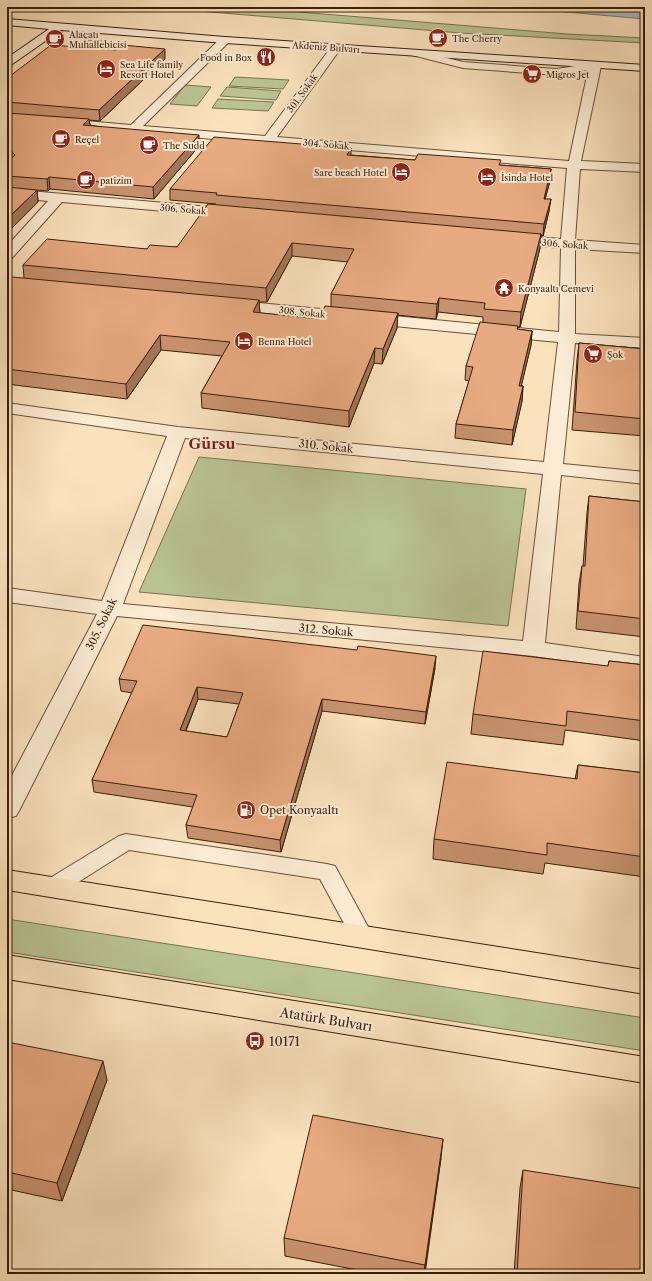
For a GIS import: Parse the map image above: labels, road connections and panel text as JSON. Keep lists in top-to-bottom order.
{
  "streets": {
    "main road": ["Atatürk Bulvarı"],
    "street": [
      "Akdeniz Bulvarı",
      "301. Sokak",
      "304. Sokak",
      "306. Sokak",
      "308. Sokak",
      "310. Sokak",
      "305. Sokak",
      "312. Sokak"
    ]
  },
  "crossings": [
    ["Akdeniz Bulvarı", "301. Sokak"],
    ["301. Sokak", "304. Sokak"],
    ["310. Sokak", "305. Sokak"],
    ["305. Sokak", "312. Sokak"]
  ],
  "districts": ["Gürsu"],
  "places": {
    "cafe": [
      "The Cherry",
      "Alaçatı Muhallebicisi",
      "Reçel",
      "The Sudd",
      "patizim"
    ],
    "restaurant": ["Food in Box"],
    "hotel": [
      "Sea Life family Resort Hotel",
      "Sare beach Hotel",
      "İsinda Hotel",
      "Benna Hotel"
    ],
    "supermarket": ["Migros Jet", "Şok"],
    "temple": ["Konyaaltı Cemevi"],
    "fuel station": ["Opet Konyaaltı"],
    "bus stop": ["10171"]
  }
}
